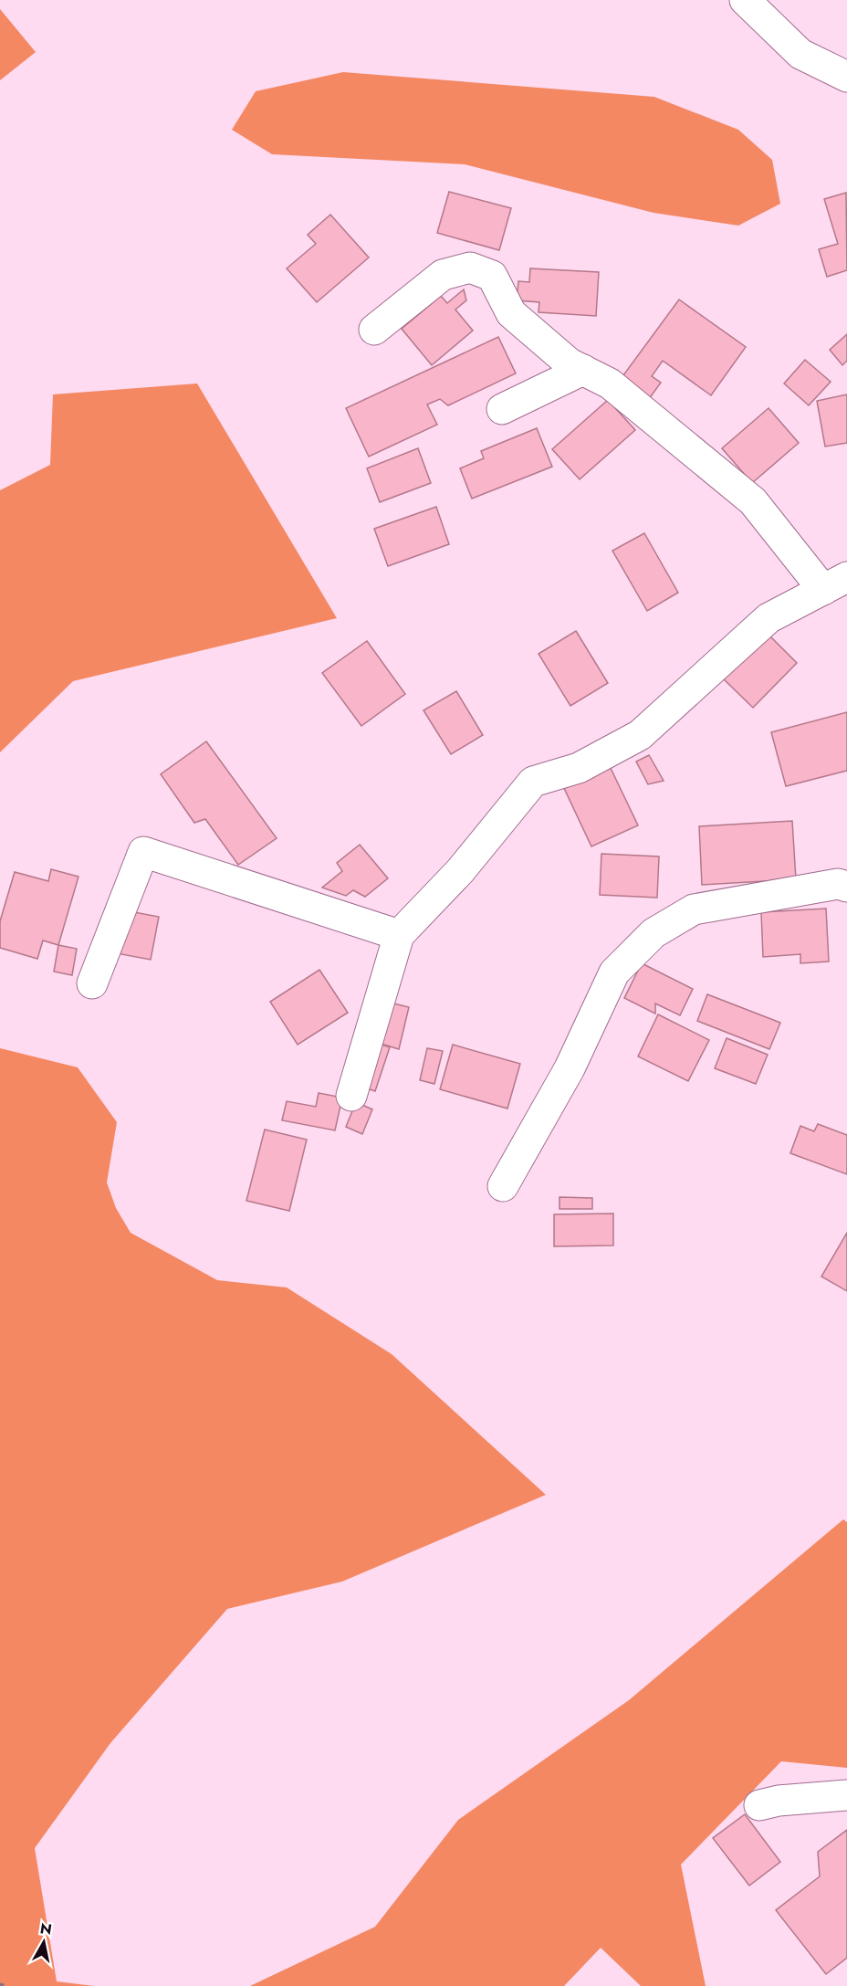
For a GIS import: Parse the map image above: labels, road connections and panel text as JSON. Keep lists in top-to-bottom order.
{
  "north": "top"
}
